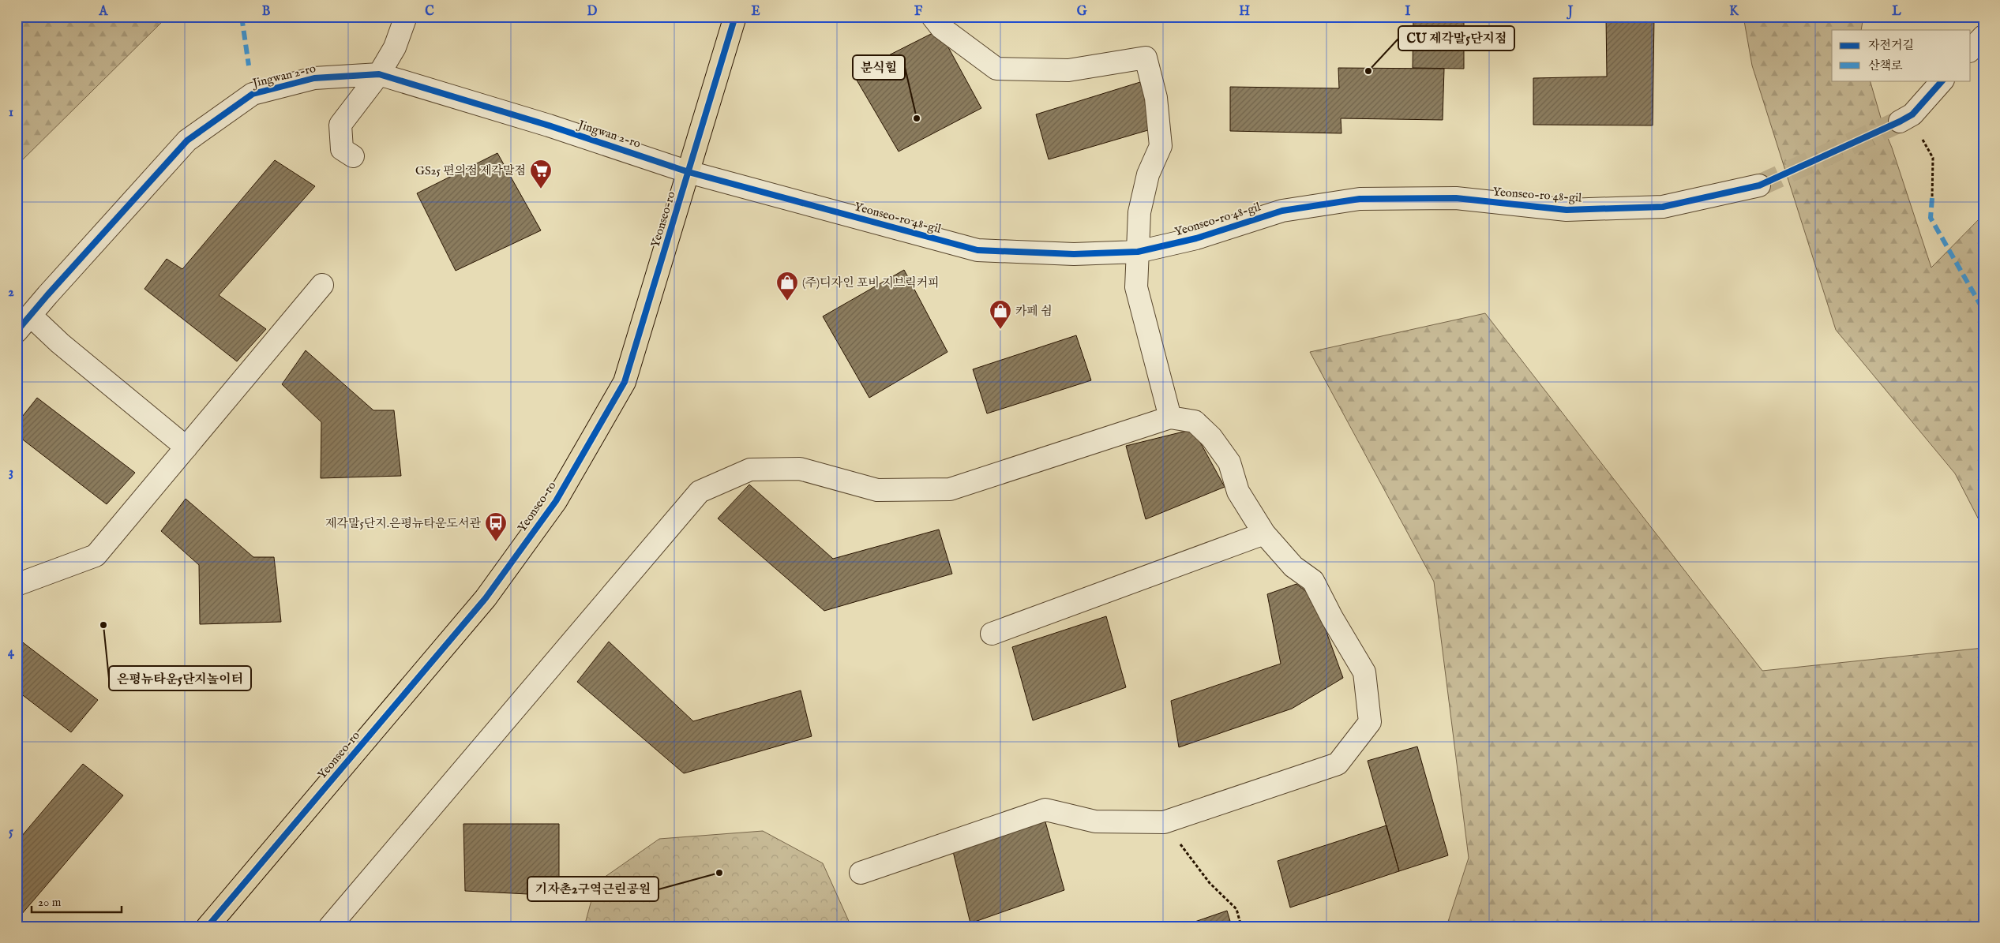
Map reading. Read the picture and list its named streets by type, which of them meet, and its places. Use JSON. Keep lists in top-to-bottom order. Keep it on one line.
{"streets":{"main road":["Yeonseo-ro"],"street":["Jingwan 2-ro","Yeonseo-ro 48-gil"]},"crossings":[["Jingwan 2-ro","Yeonseo-ro 48-gil"],["Jingwan 2-ro","Yeonseo-ro"],["Yeonseo-ro 48-gil","Yeonseo-ro"]],"places":{"other":["CU 제각말5단지점","분식힐","은평뉴타운5단지놀이터","기자촌2구역근린공원"],"supermarket":["GS25 편의점 제각말점"],"shop":["(주)디자인 포비 지브릭커피","카페 쉼"],"bus stop":["제각말5단지.은평뉴타운도서관"]},"legend":["자전거길","산책로"],"scale_bar":"20 m","grid":{"columns":["A","B","C","D","E","F","G","H","I","J","K","L"],"rows":["1","2","3","4","5"]}}
